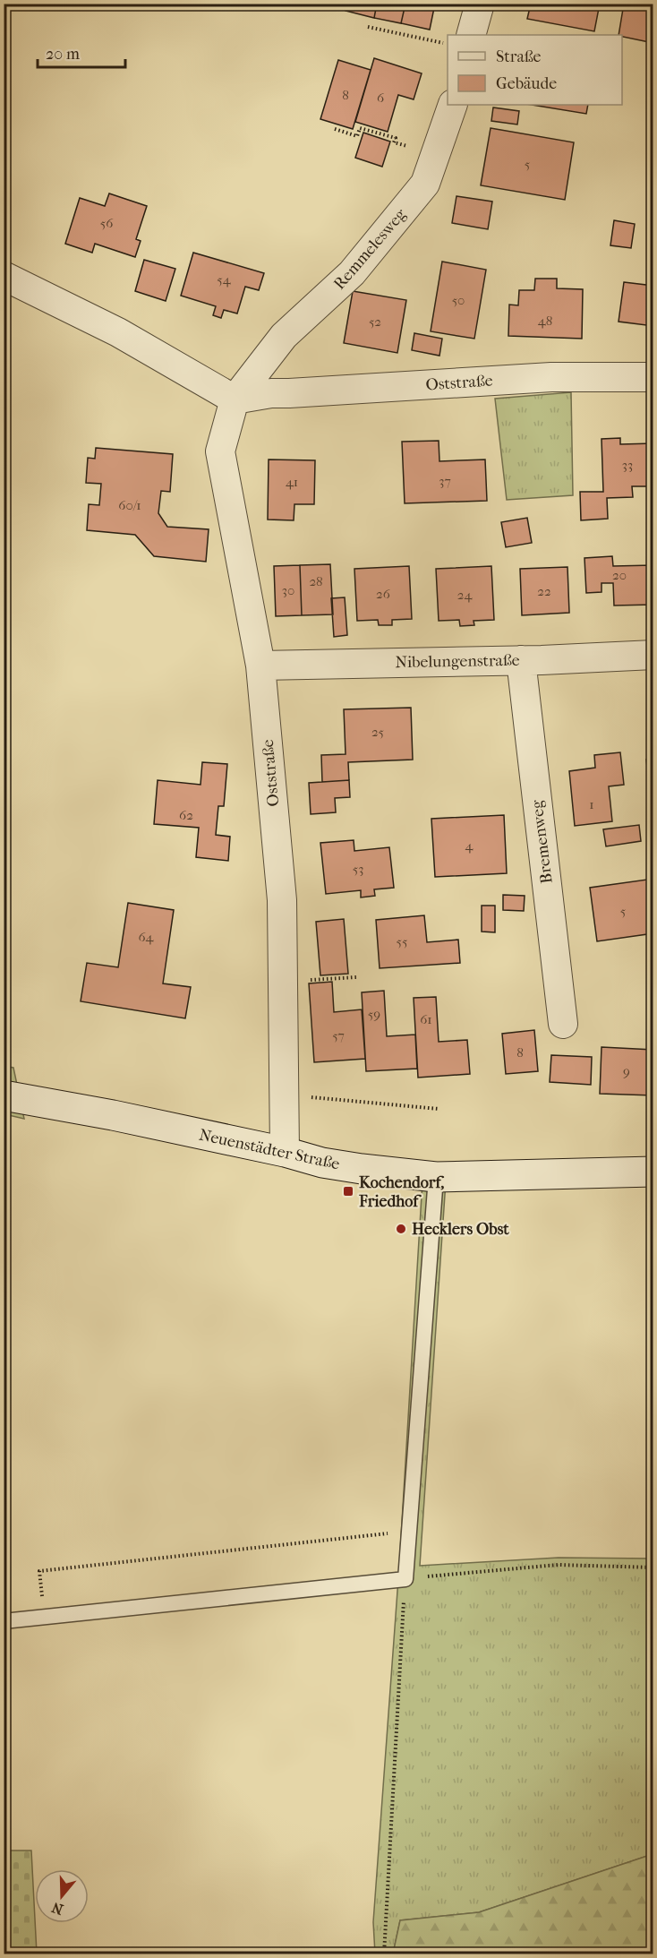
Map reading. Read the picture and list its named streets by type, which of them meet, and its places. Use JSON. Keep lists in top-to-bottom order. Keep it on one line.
{"streets":{"main road":["Neuenstädter Straße"],"street":["Remmelesweg","Oststraße","Nibelungenstraße","Bremenweg"]},"crossings":[["Remmelesweg","Oststraße"],["Oststraße","Nibelungenstraße"],["Oststraße","Neuenstädter Straße"],["Nibelungenstraße","Bremenweg"]],"places":{"transit":["Kochendorf, Friedhof"],"other":["Hecklers Obst"]},"house_numbers":["8","6","5","56","54","50","48","52","33","37","41","60/1","20","28","30","22","26","24","25","1","62","4","53","5","64","55","59","61","57","8","9"],"legend":["Straße","Gebäude"],"scale_bar":"20 m","north":"bottom"}
